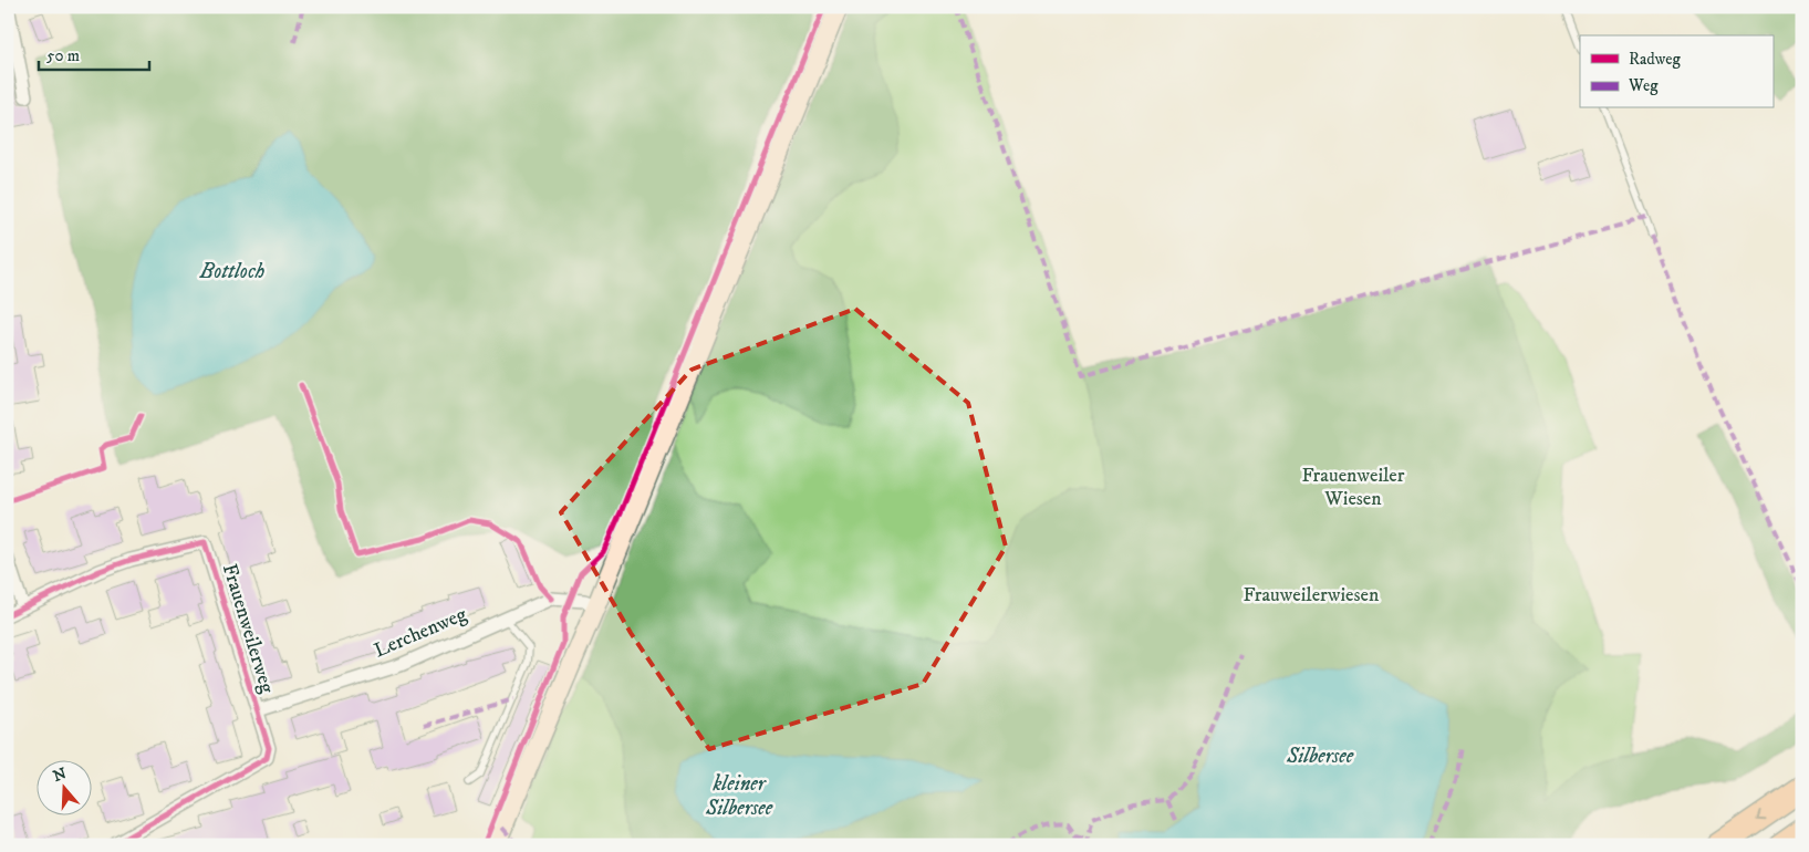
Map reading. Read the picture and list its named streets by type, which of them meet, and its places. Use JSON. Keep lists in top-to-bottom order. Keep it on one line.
{"streets":{"street":["Frauenweilerweg","Lerchenweg"]},"crossings":[["Frauenweilerweg","Lerchenweg"]],"water":["Bottloch","Silbersee","kleiner Silbersee"],"parks":["Frauenweiler Wiesen","Frauweilerwiesen"],"legend":["Radweg","Weg"],"scale_bar":"50 m","north":"top"}
